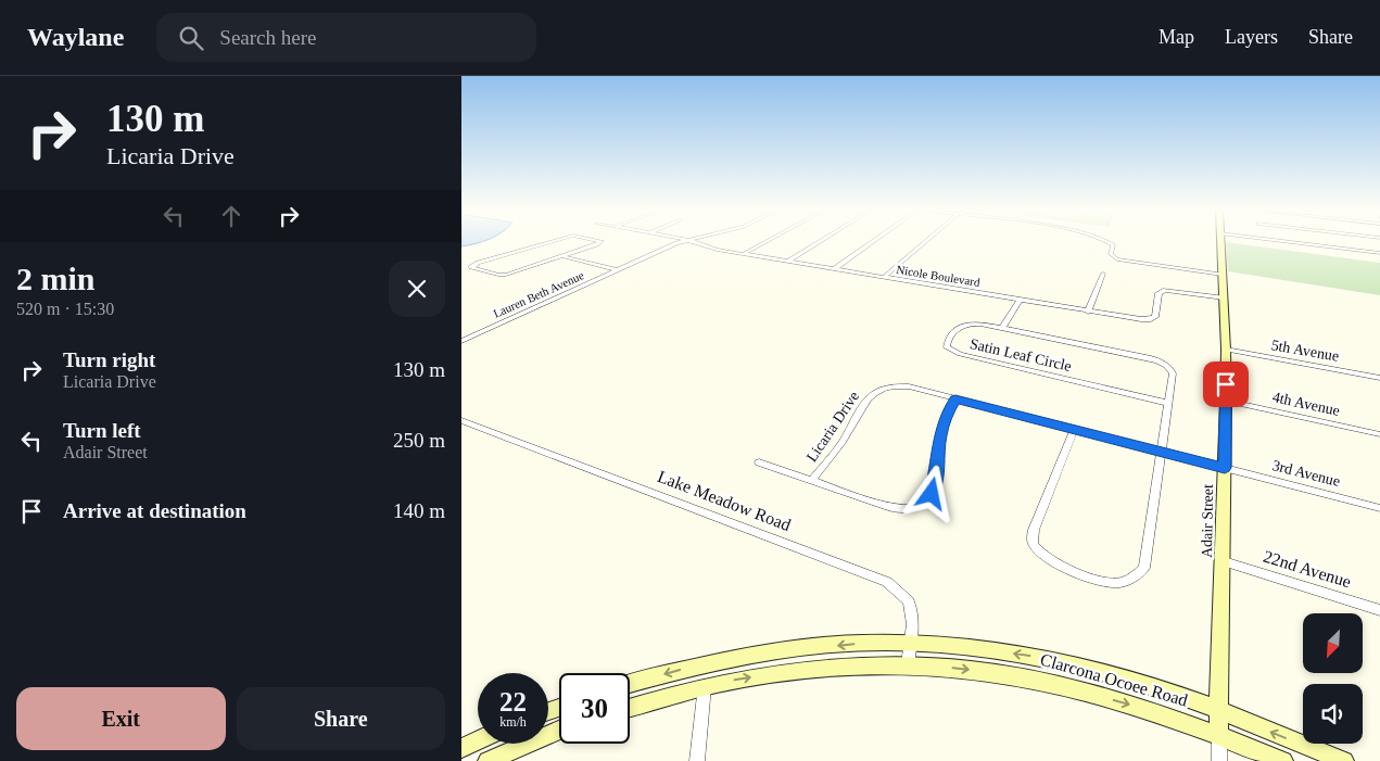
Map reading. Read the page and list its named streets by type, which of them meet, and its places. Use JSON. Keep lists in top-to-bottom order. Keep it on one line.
{"streets":{"street":["Nicole Boulevard","Lauren Beth Avenue","5th Avenue","Satin Leaf Circle","4th Avenue","Licaria Drive","3rd Avenue","Lake Meadow Road","Adair Street","22nd Avenue","Clarcona Ocoee Road"]},"crossings":[["Nicole Boulevard","Adair Street"],["5th Avenue","Adair Street"],["4th Avenue","Adair Street"],["Licaria Drive","3rd Avenue"],["Licaria Drive","Adair Street"],["3rd Avenue","Adair Street"],["Lake Meadow Road","Clarcona Ocoee Road"],["Adair Street","22nd Avenue"],["Adair Street","Clarcona Ocoee Road"]],"north":"bottom left","page":{"header":"Waylane","search":"Search here","nav":["Map","Layers","Share"],"turn":["130 m","Licaria Drive"],"heading":["2 min","520 m · 15:30"],"list":[{"name":"Turn right","note":"Licaria Drive","value":"130 m"},{"name":"Turn left","note":"Adair Street","value":"250 m"},{"name":"Arrive at destination","value":"140 m"}],"speed":"22 km/h","limit":"30","buttons":["Exit","Share"]}}
